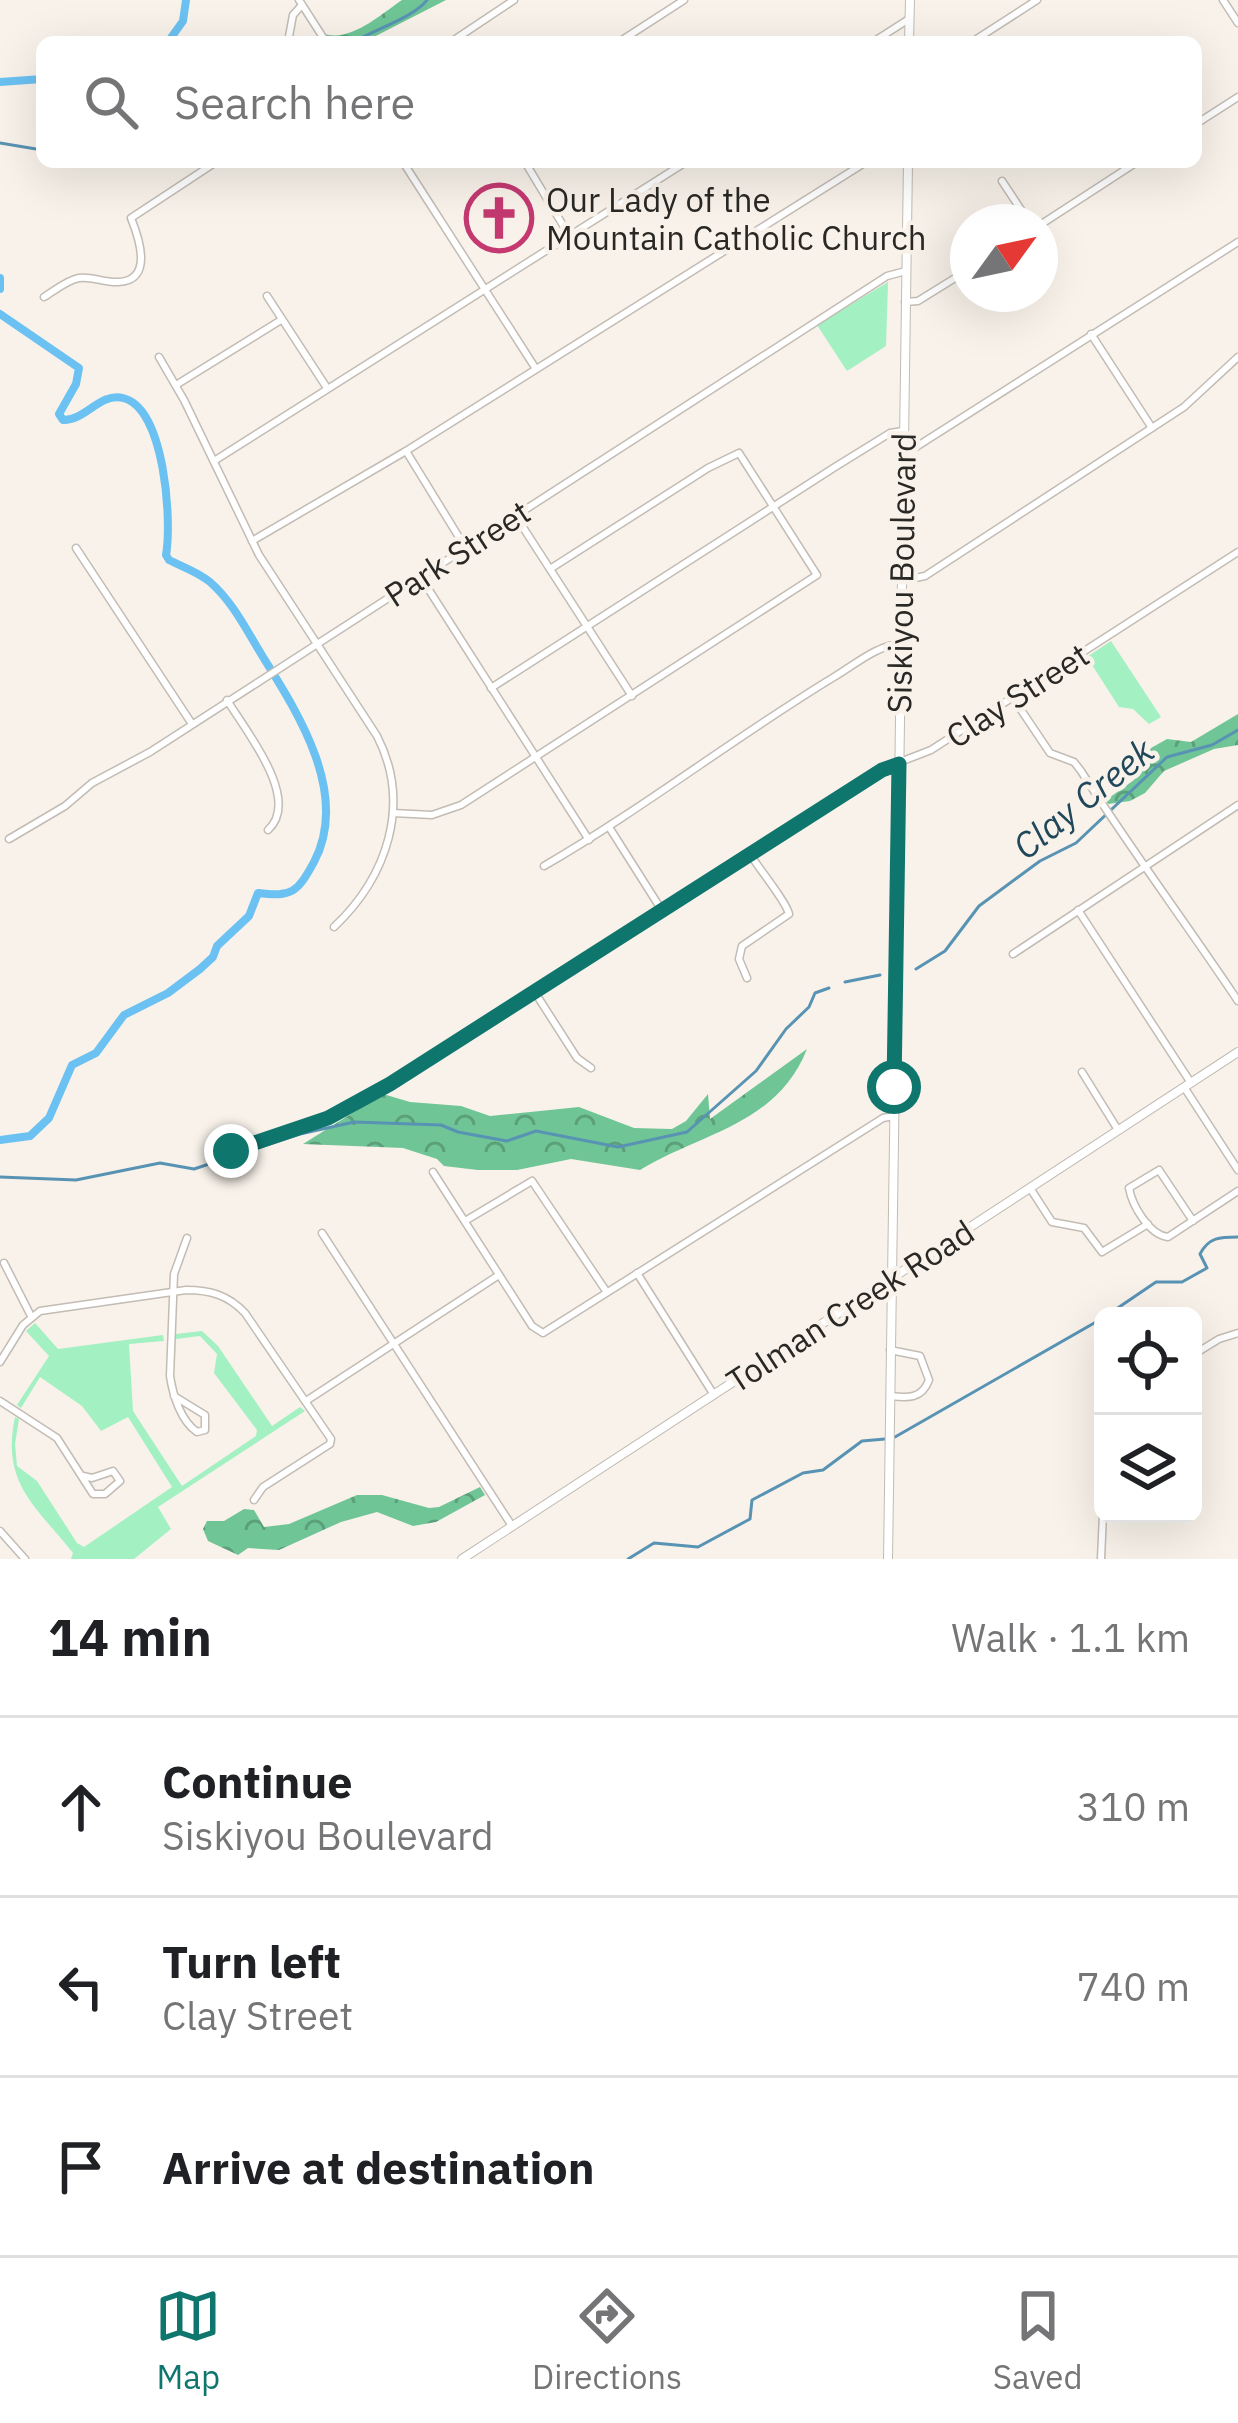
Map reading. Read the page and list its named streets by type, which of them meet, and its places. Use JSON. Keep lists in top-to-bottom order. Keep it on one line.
{"streets":{"main road":["Siskiyou Boulevard","Tolman Creek Road"],"street":["Park Street","Clay Street"]},"crossings":[["Park Street","Siskiyou Boulevard"],["Siskiyou Boulevard","Clay Street"],["Siskiyou Boulevard","Tolman Creek Road"]],"water":["Clay Creek"],"places":{"church":["Our Lady of the Mountain Catholic Church"]},"north":"top right","page":{"search":"Search here","heading":["14 min","Walk · 1.1 km"],"list":[["Continue","Siskiyou Boulevard","310 m"],["Turn left","Clay Street","740 m"],"Arrive at destination"],"nav":["Map","Directions","Saved"]}}
